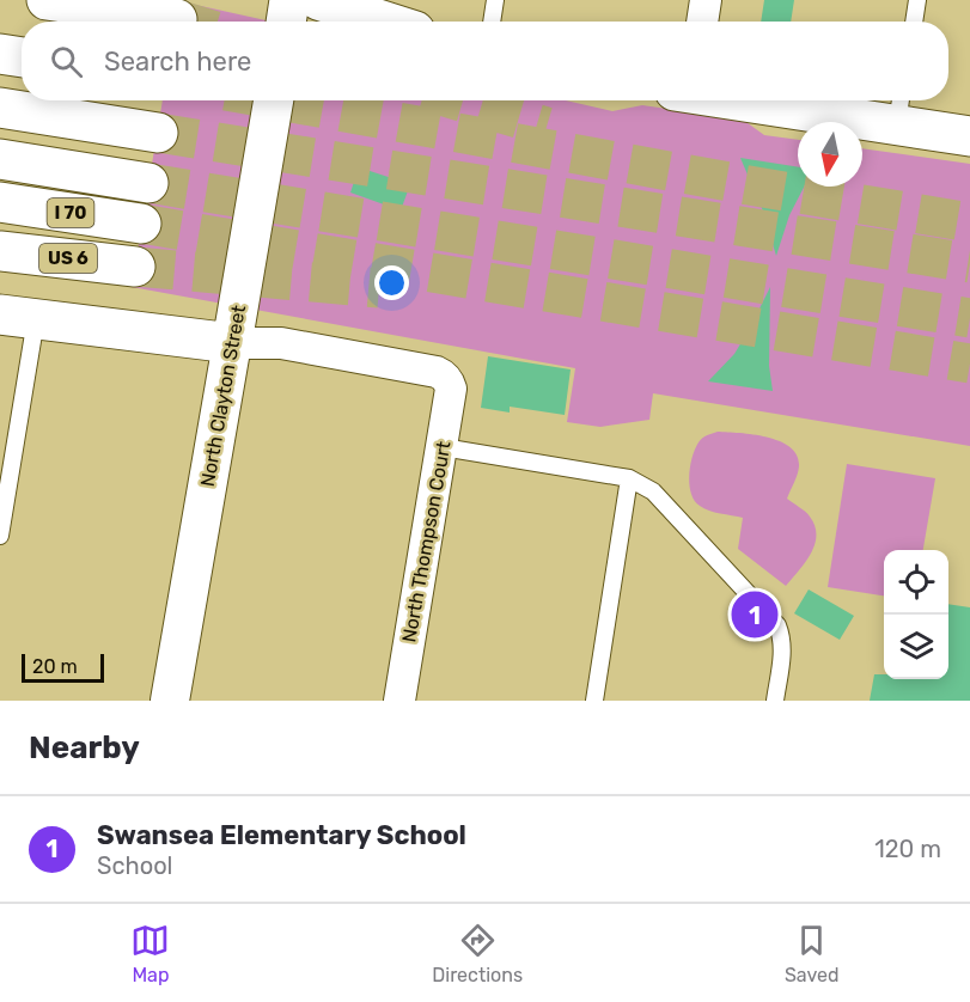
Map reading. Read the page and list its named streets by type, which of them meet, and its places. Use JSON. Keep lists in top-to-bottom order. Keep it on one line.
{"streets":{"main road":["I 70","US 6","North Clayton Street"],"street":["North Thompson Court"]},"crossings":[["North Clayton Street","North Thompson Court"]],"scale_bar":"20 m","north":"bottom","page":{"search":"Search here","pins":"1","scale":"20 m","heading":"Nearby","list":[{"mark":"1","name":"Swansea Elementary School","note":"School","value":"120 m"}],"nav":["Map","Directions","Saved"]}}
